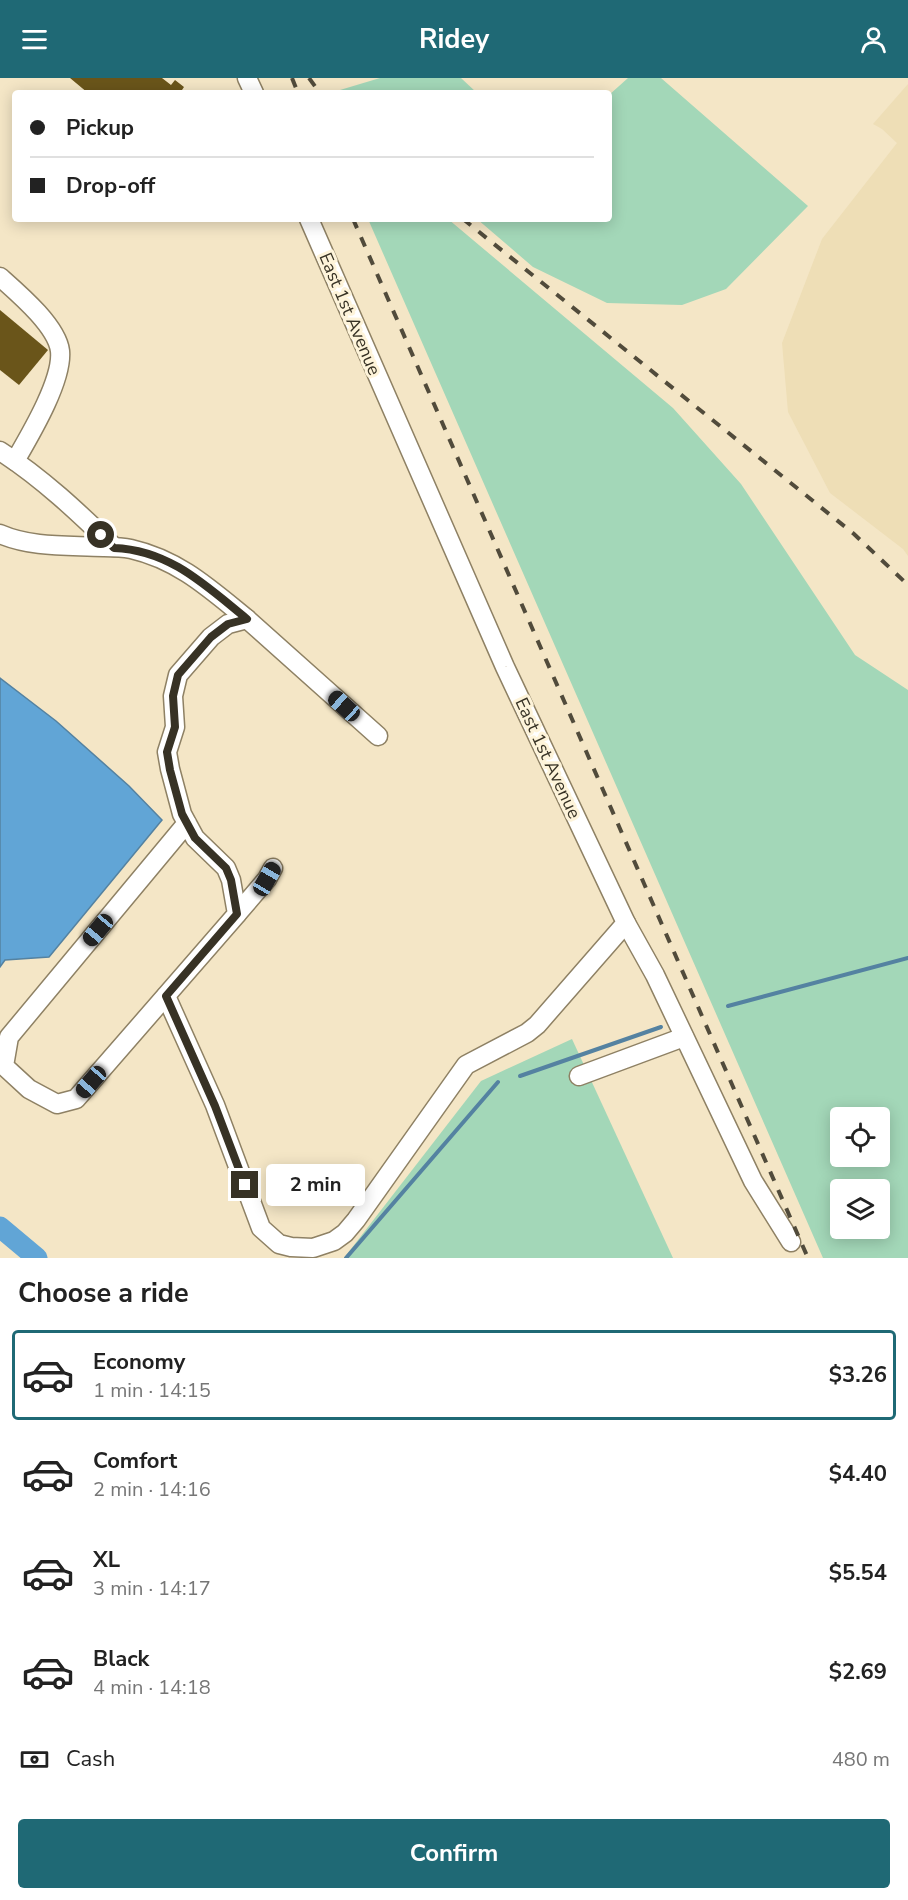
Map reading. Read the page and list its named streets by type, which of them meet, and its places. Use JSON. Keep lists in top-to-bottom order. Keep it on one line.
{"streets":{"street":["East 1st Avenue"]},"page":{"header":"Ridey","banner":["Pickup","Drop-off"],"bubble":"2 min","heading":"Choose a ride","list":[{"name":"Economy","note":"1 min · 14:15","value":"$3.26"},{"name":"Comfort","note":"2 min · 14:16","value":"$4.40"},{"name":"XL","note":"3 min · 14:17","value":"$5.54"},{"name":"Black","note":"4 min · 14:18","value":"$2.69"}],"pay":["Cash","480 m"],"buttons":"Confirm"}}
